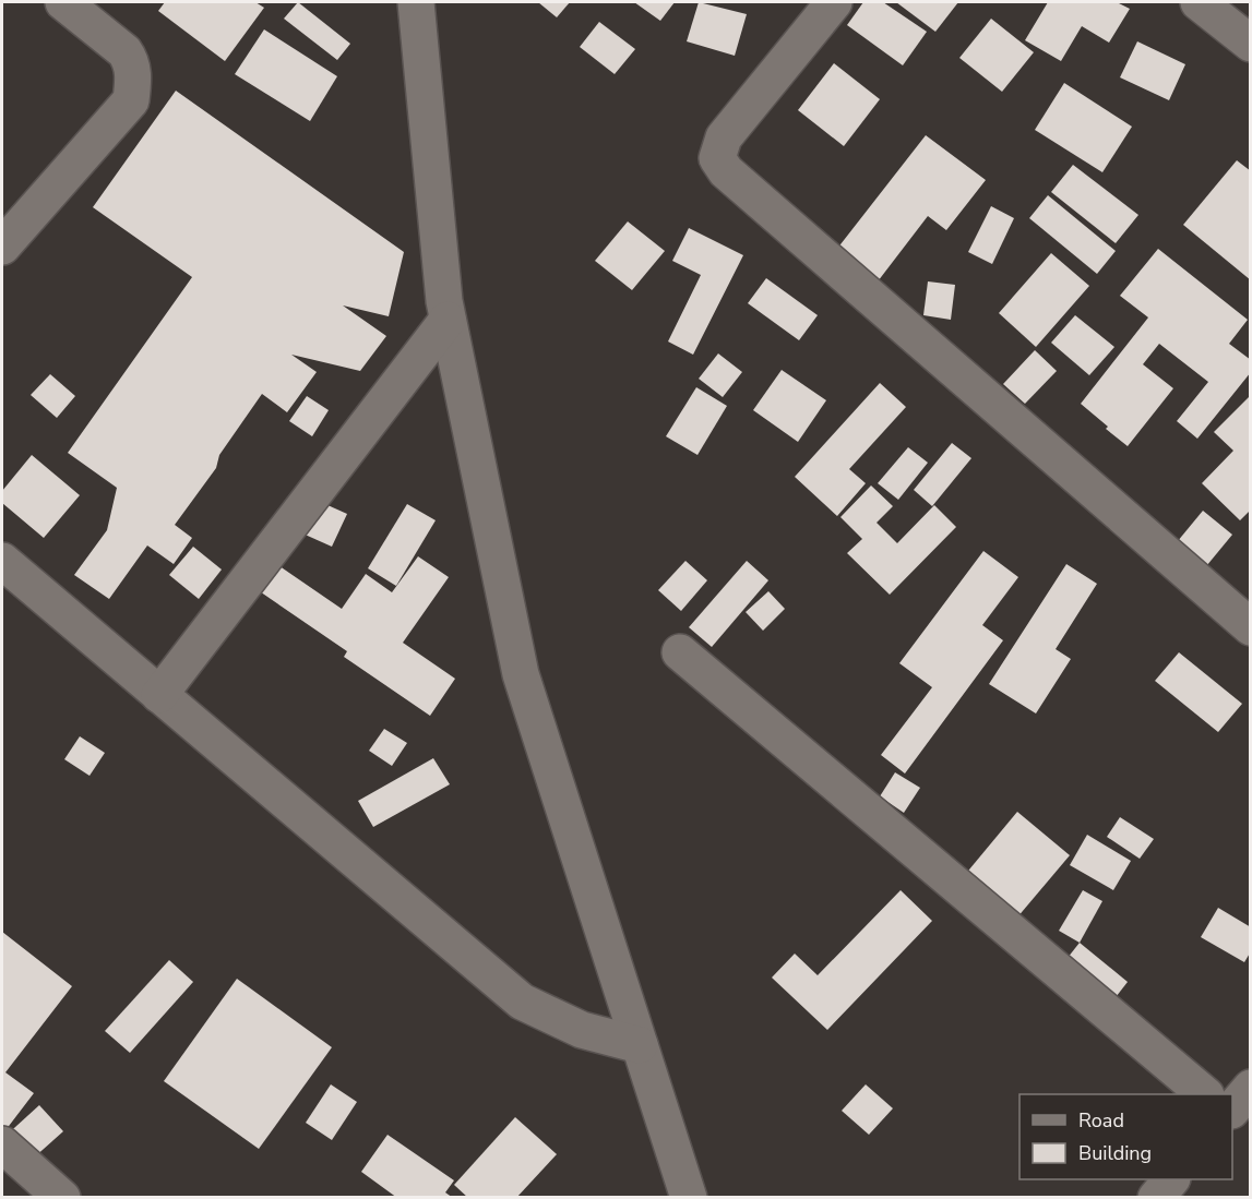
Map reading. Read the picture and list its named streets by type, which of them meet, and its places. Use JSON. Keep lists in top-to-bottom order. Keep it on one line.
{"legend":["Road","Building"]}
